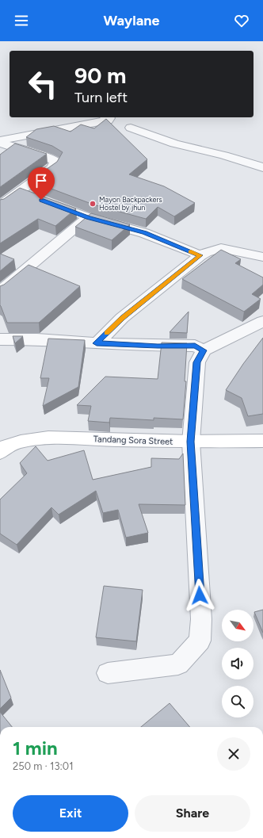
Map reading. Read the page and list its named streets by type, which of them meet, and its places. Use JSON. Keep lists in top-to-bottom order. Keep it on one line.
{"streets":{"street":["Tandang Sora Street"]},"places":["Mayon Backpackers Hostel by jhun"],"north":"bottom right","page":{"header":"Waylane","turn":["90 m","Turn left"],"heading":["1 min","250 m · 13:01"],"buttons":["Exit","Share"]}}
